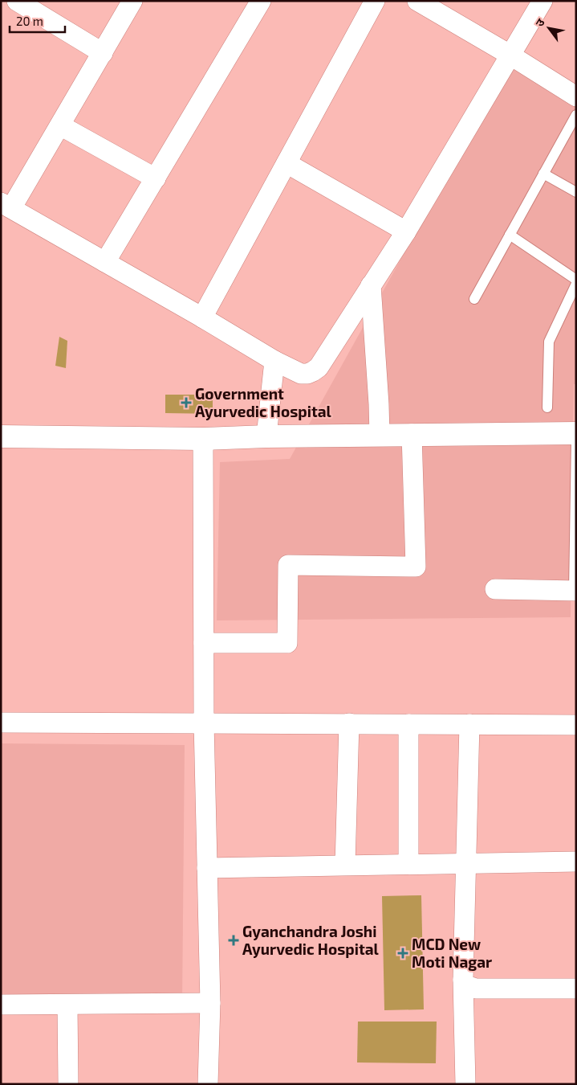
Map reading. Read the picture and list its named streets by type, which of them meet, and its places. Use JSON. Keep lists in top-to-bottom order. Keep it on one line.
{"places":{"health":["Government Ayurvedic Hospital","Gyanchandra Joshi Ayurvedic Hospital","MCD New Moti Nagar"]},"scale_bar":"20 m","north":"top left"}
